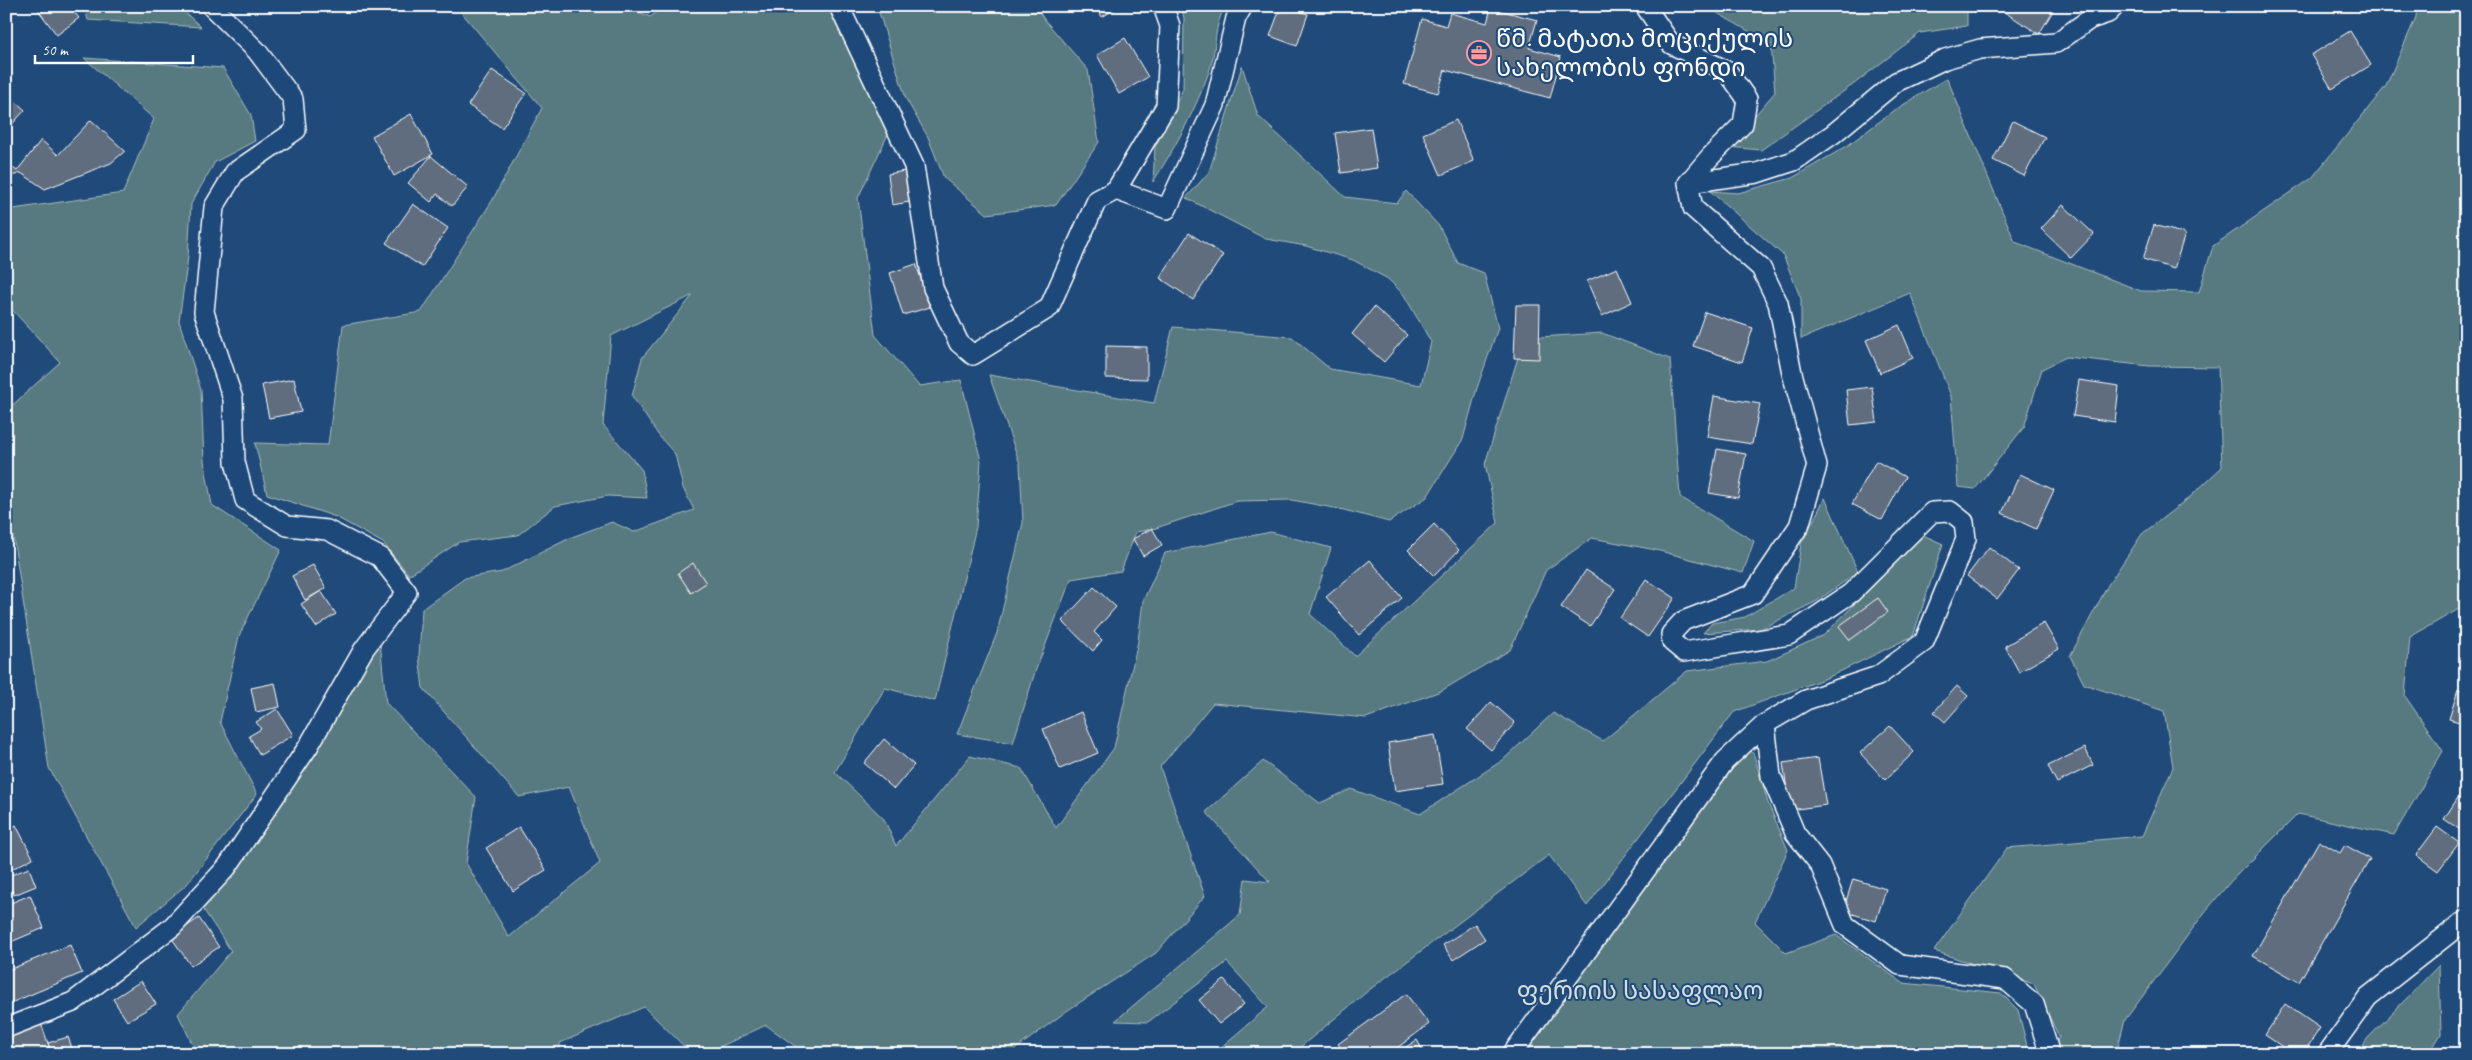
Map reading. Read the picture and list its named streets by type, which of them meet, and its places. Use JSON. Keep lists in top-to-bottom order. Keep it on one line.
{"parks":["ფერიის სასაფლაო"],"places":{"office":["წმ. მატათა მოციქულის სახელობის ფონდი"]},"scale_bar":"50 m"}
